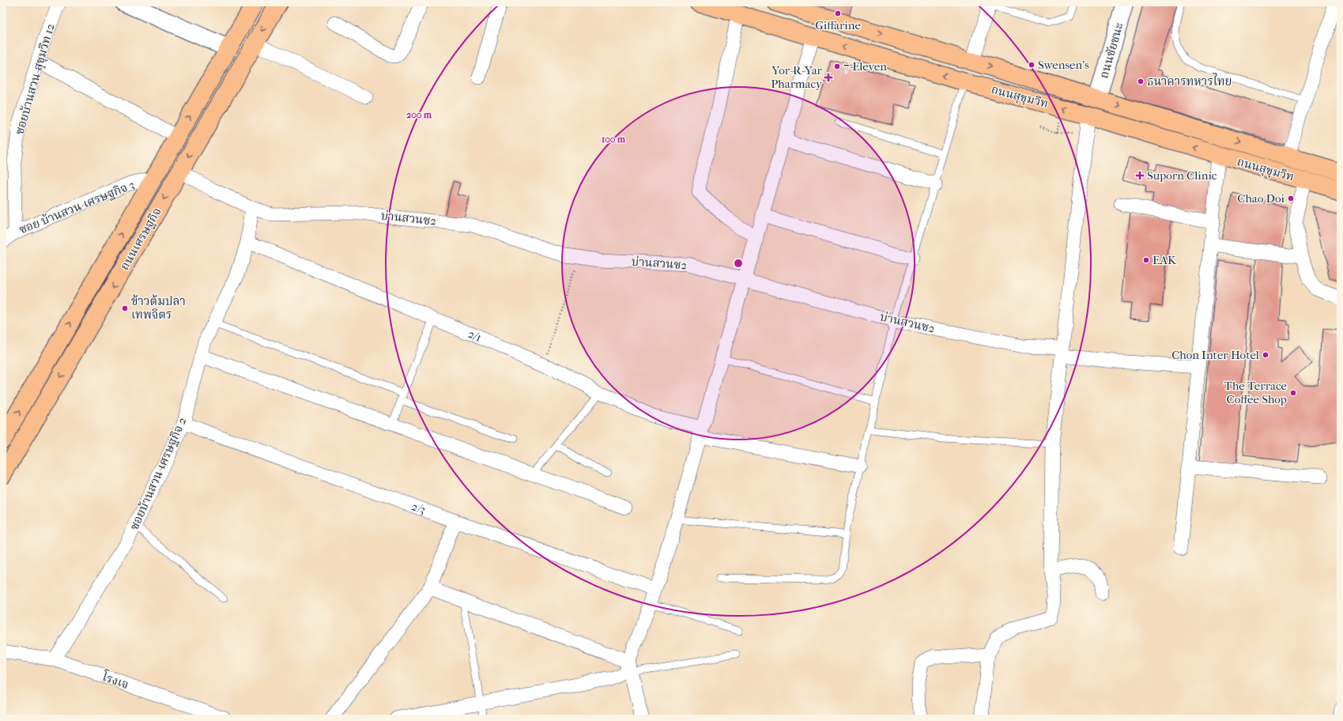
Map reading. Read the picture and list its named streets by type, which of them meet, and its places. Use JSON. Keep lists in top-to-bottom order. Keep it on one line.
{"streets":{"main road":["ถนนสุขุมวิท","ถนนเศรษฐกิจ"],"street":["ถนนชัยชนะ","ซอยบ้านสวน-สุขุมวิท 12","ซอย บ้านสวน-เศรษฐกิจ 3","บ่านสวนซ2","2/1","ซอยบ้านสวน-เศรษฐกิจ 2","2/3","โรงเจ"]},"crossings":[["ถนนชัยชนะ","ถนนสุขุมวิท"],["ซอยบ้านสวน-สุขุมวิท 12","ซอย บ้านสวน-เศรษฐกิจ 3"],["ซอย บ้านสวน-เศรษฐกิจ 3","ถนนเศรษฐกิจ"],["บ่านสวนซ2","ซอยบ้านสวน-เศรษฐกิจ 2"],["2/1","ซอยบ้านสวน-เศรษฐกิจ 2"],["ซอยบ้านสวน-เศรษฐกิจ 2","2/3"],["ซอยบ้านสวน-เศรษฐกิจ 2","โรงเจ"]],"places":{"other":["Giffarine","Swensen's","7-Eleven","ธนาคารทหารไทย","Chao Doi","EAK","ข้าวต้มปลา เทพจิตร","Chon Inter Hotel","The Terrace Coffee Shop"],"health":["Yor-R-Yar Pharmacy","Suporn Clinic"]},"rings":["200 m","100 m"]}
